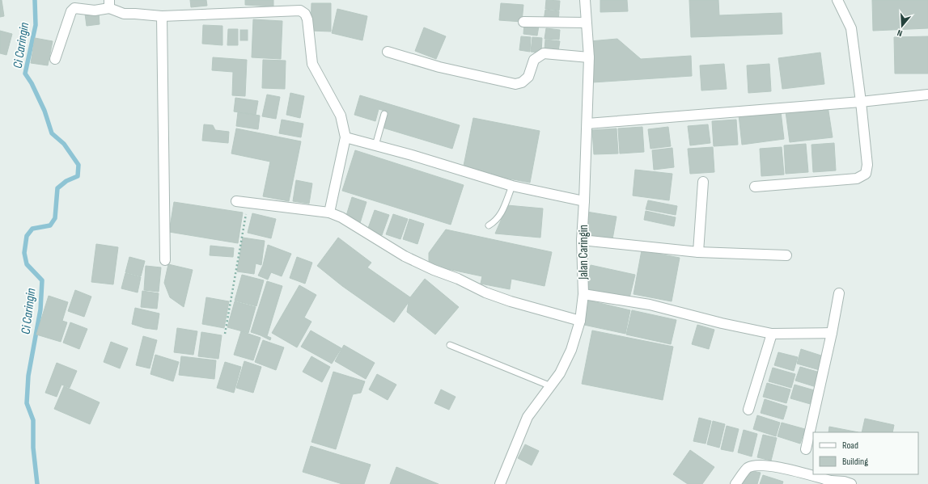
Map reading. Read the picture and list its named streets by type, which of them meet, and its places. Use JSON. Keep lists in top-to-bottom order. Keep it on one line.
{"streets":{"street":["Jalan Caringin"]},"water":["Ci Caringin"],"legend":["Road","Building"],"north":"bottom"}
